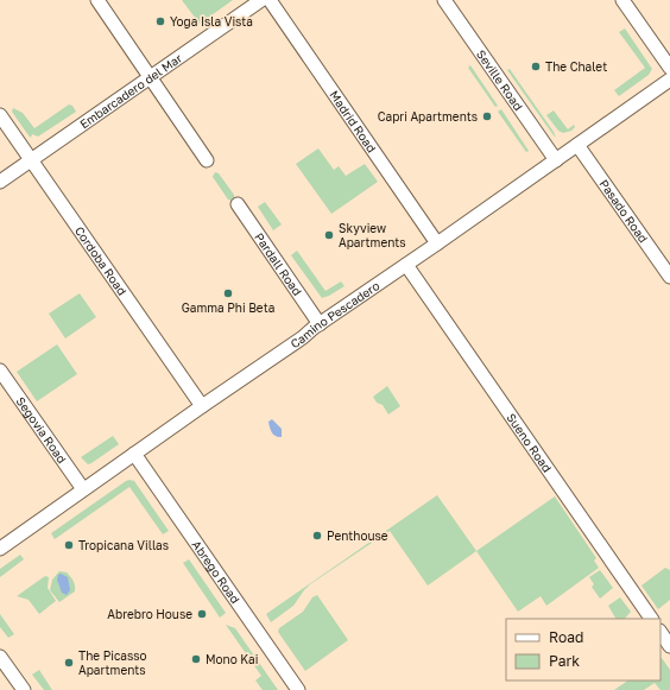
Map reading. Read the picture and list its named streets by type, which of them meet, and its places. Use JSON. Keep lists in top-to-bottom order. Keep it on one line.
{"streets":{"street":["Seville Road","Embarcadero del Mar","Madrid Road","Pasado Road","Cordoba Road","Pardall Road","Camino Pescadero","Segovia Road","Sueno Road","Abrego Road"]},"crossings":[["Seville Road","Camino Pescadero"],["Embarcadero del Mar","Cordoba Road"],["Madrid Road","Camino Pescadero"],["Pasado Road","Camino Pescadero"],["Cordoba Road","Camino Pescadero"],["Pardall Road","Camino Pescadero"],["Camino Pescadero","Segovia Road"],["Camino Pescadero","Sueno Road"],["Camino Pescadero","Abrego Road"]],"places":["Yoga Isla Vista","The Chalet","Capri Apartments","Skyview Apartments","Gamma Phi Beta","Penthouse","Tropicana Villas","Abrebro House","Mono Kai","The Picasso Apartments"],"legend":["Road","Park"]}
